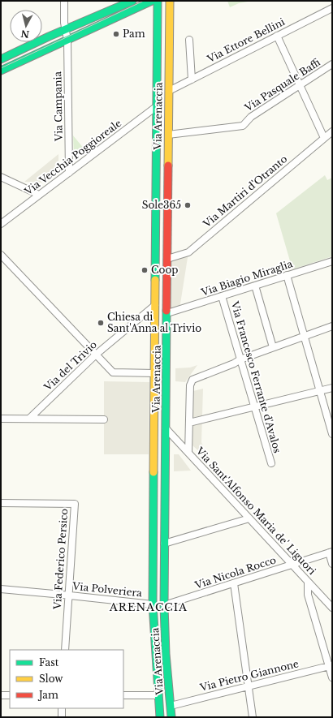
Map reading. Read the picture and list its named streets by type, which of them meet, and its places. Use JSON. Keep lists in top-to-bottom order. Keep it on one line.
{"streets":{"main road":["Via Arenaccia"],"street":["Via Ettore Bellini","Via Pasquale Baffi","Via Campania","Via Vecchia Poggioreale","Via Martiri d'Otranto","Via Biagio Miraglia","Via del Trivio","Via Francesco Ferrante d'Avalos","Via Sant'Alfonso Maria de' Liguori","Via Federico Persico","Via Nicola Rocco","Via Polveriera","Via Pietro Giannone"]},"crossings":[["Via Ettore Bellini","Via Arenaccia"],["Via Pasquale Baffi","Via Arenaccia"],["Via Campania","Via Vecchia Poggioreale"],["Via Arenaccia","Via Vecchia Poggioreale"],["Via Arenaccia","Via Martiri d'Otranto"],["Via Arenaccia","Via Biagio Miraglia"],["Via Arenaccia","Via del Trivio"],["Via Arenaccia","Via Sant'Alfonso Maria de' Liguori"],["Via Arenaccia","Via Nicola Rocco"],["Via Arenaccia","Via Polveriera"],["Via Arenaccia","Via Pietro Giannone"],["Via Biagio Miraglia","Via Francesco Ferrante d'Avalos"],["Via Sant'Alfonso Maria de' Liguori","Via Nicola Rocco"],["Via Federico Persico","Via Polveriera"]],"districts":["ARENACCIA"],"places":["Pam","Sole365","Coop","Chiesa di Sant'Anna al Trivio"],"legend":["Fast","Slow","Jam"],"north":"bottom"}
